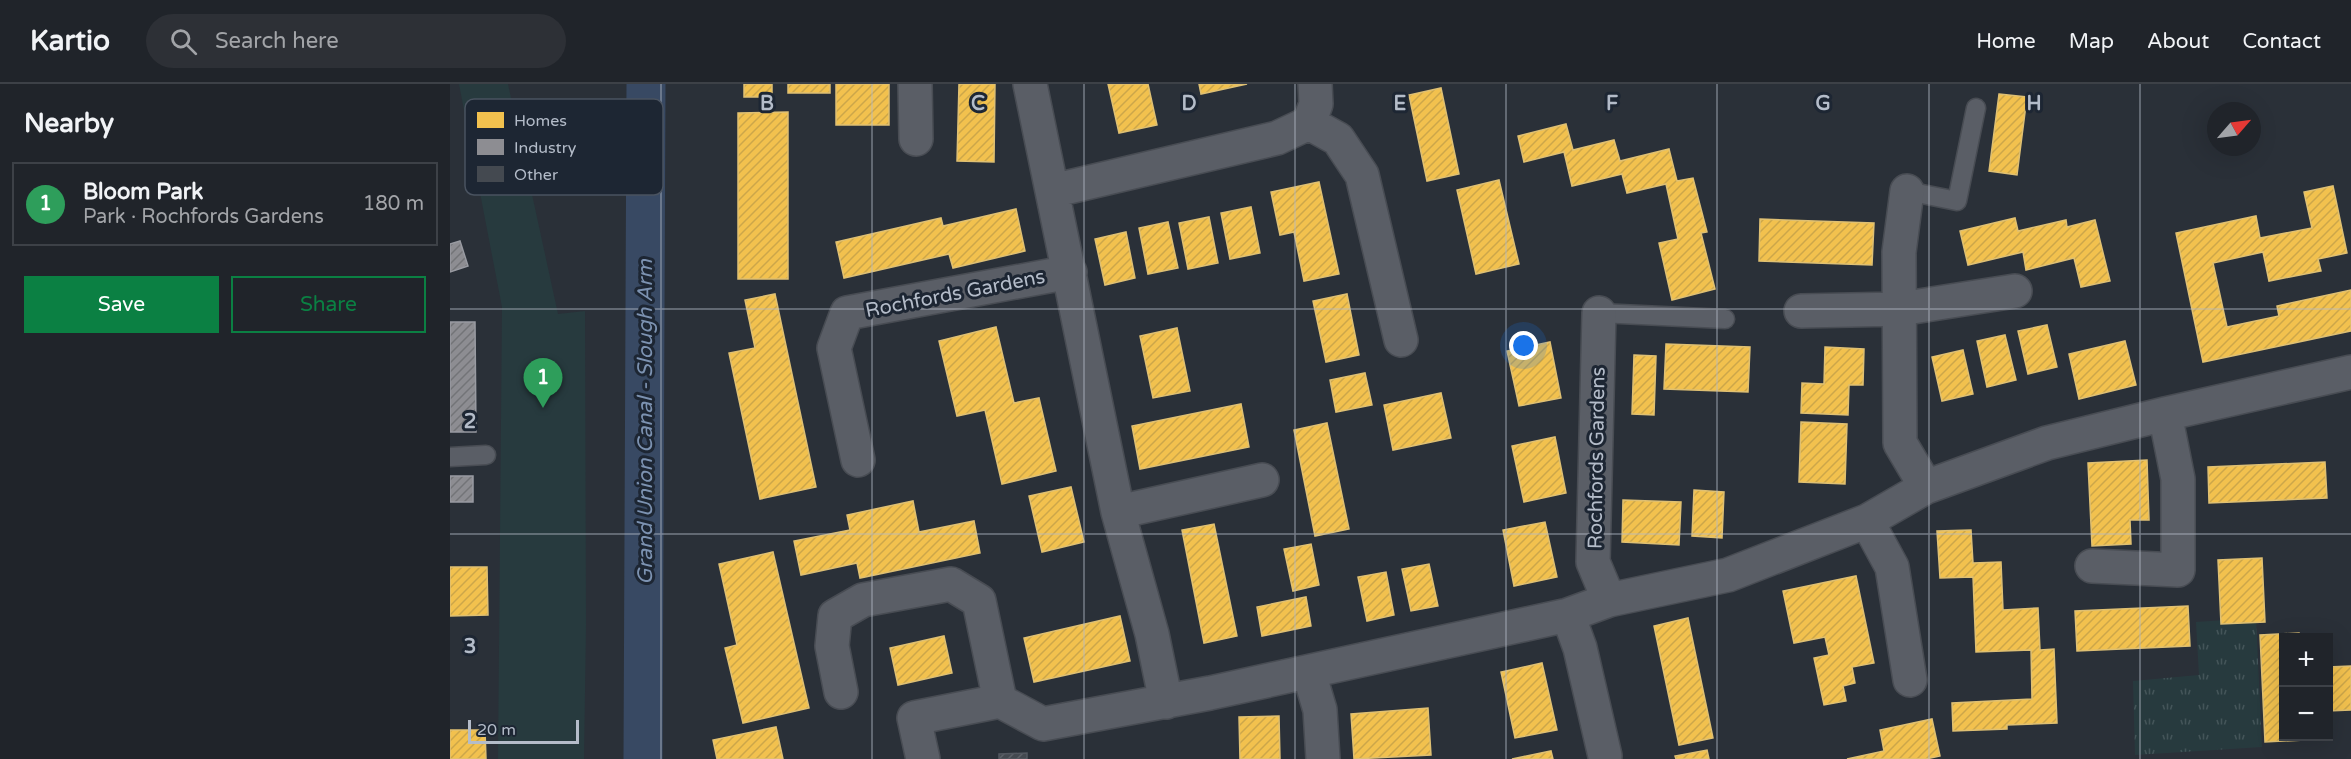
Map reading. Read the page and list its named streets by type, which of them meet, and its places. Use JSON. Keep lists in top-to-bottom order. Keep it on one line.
{"streets":{"street":["Rochfords Gardens"]},"water":["Grand Union Canal - Slough Arm"],"legend":["Homes","Industry","Other"],"scale_bar":"20 m","north":"top right","page":{"header":"Kartio","search":"Search here","nav":["Home","Map","About","Contact"],"heading":"Nearby","list":[{"mark":"1","name":"Bloom Park","note":"Park · Rochfords Gardens","value":"180 m"}],"buttons":["Save","Share"],"pins":"1","map_buttons":["+","−"],"scale":"20 m"},"grid":{"columns":["B","C","D","E","F","G","H"],"rows":["2","3"]}}
